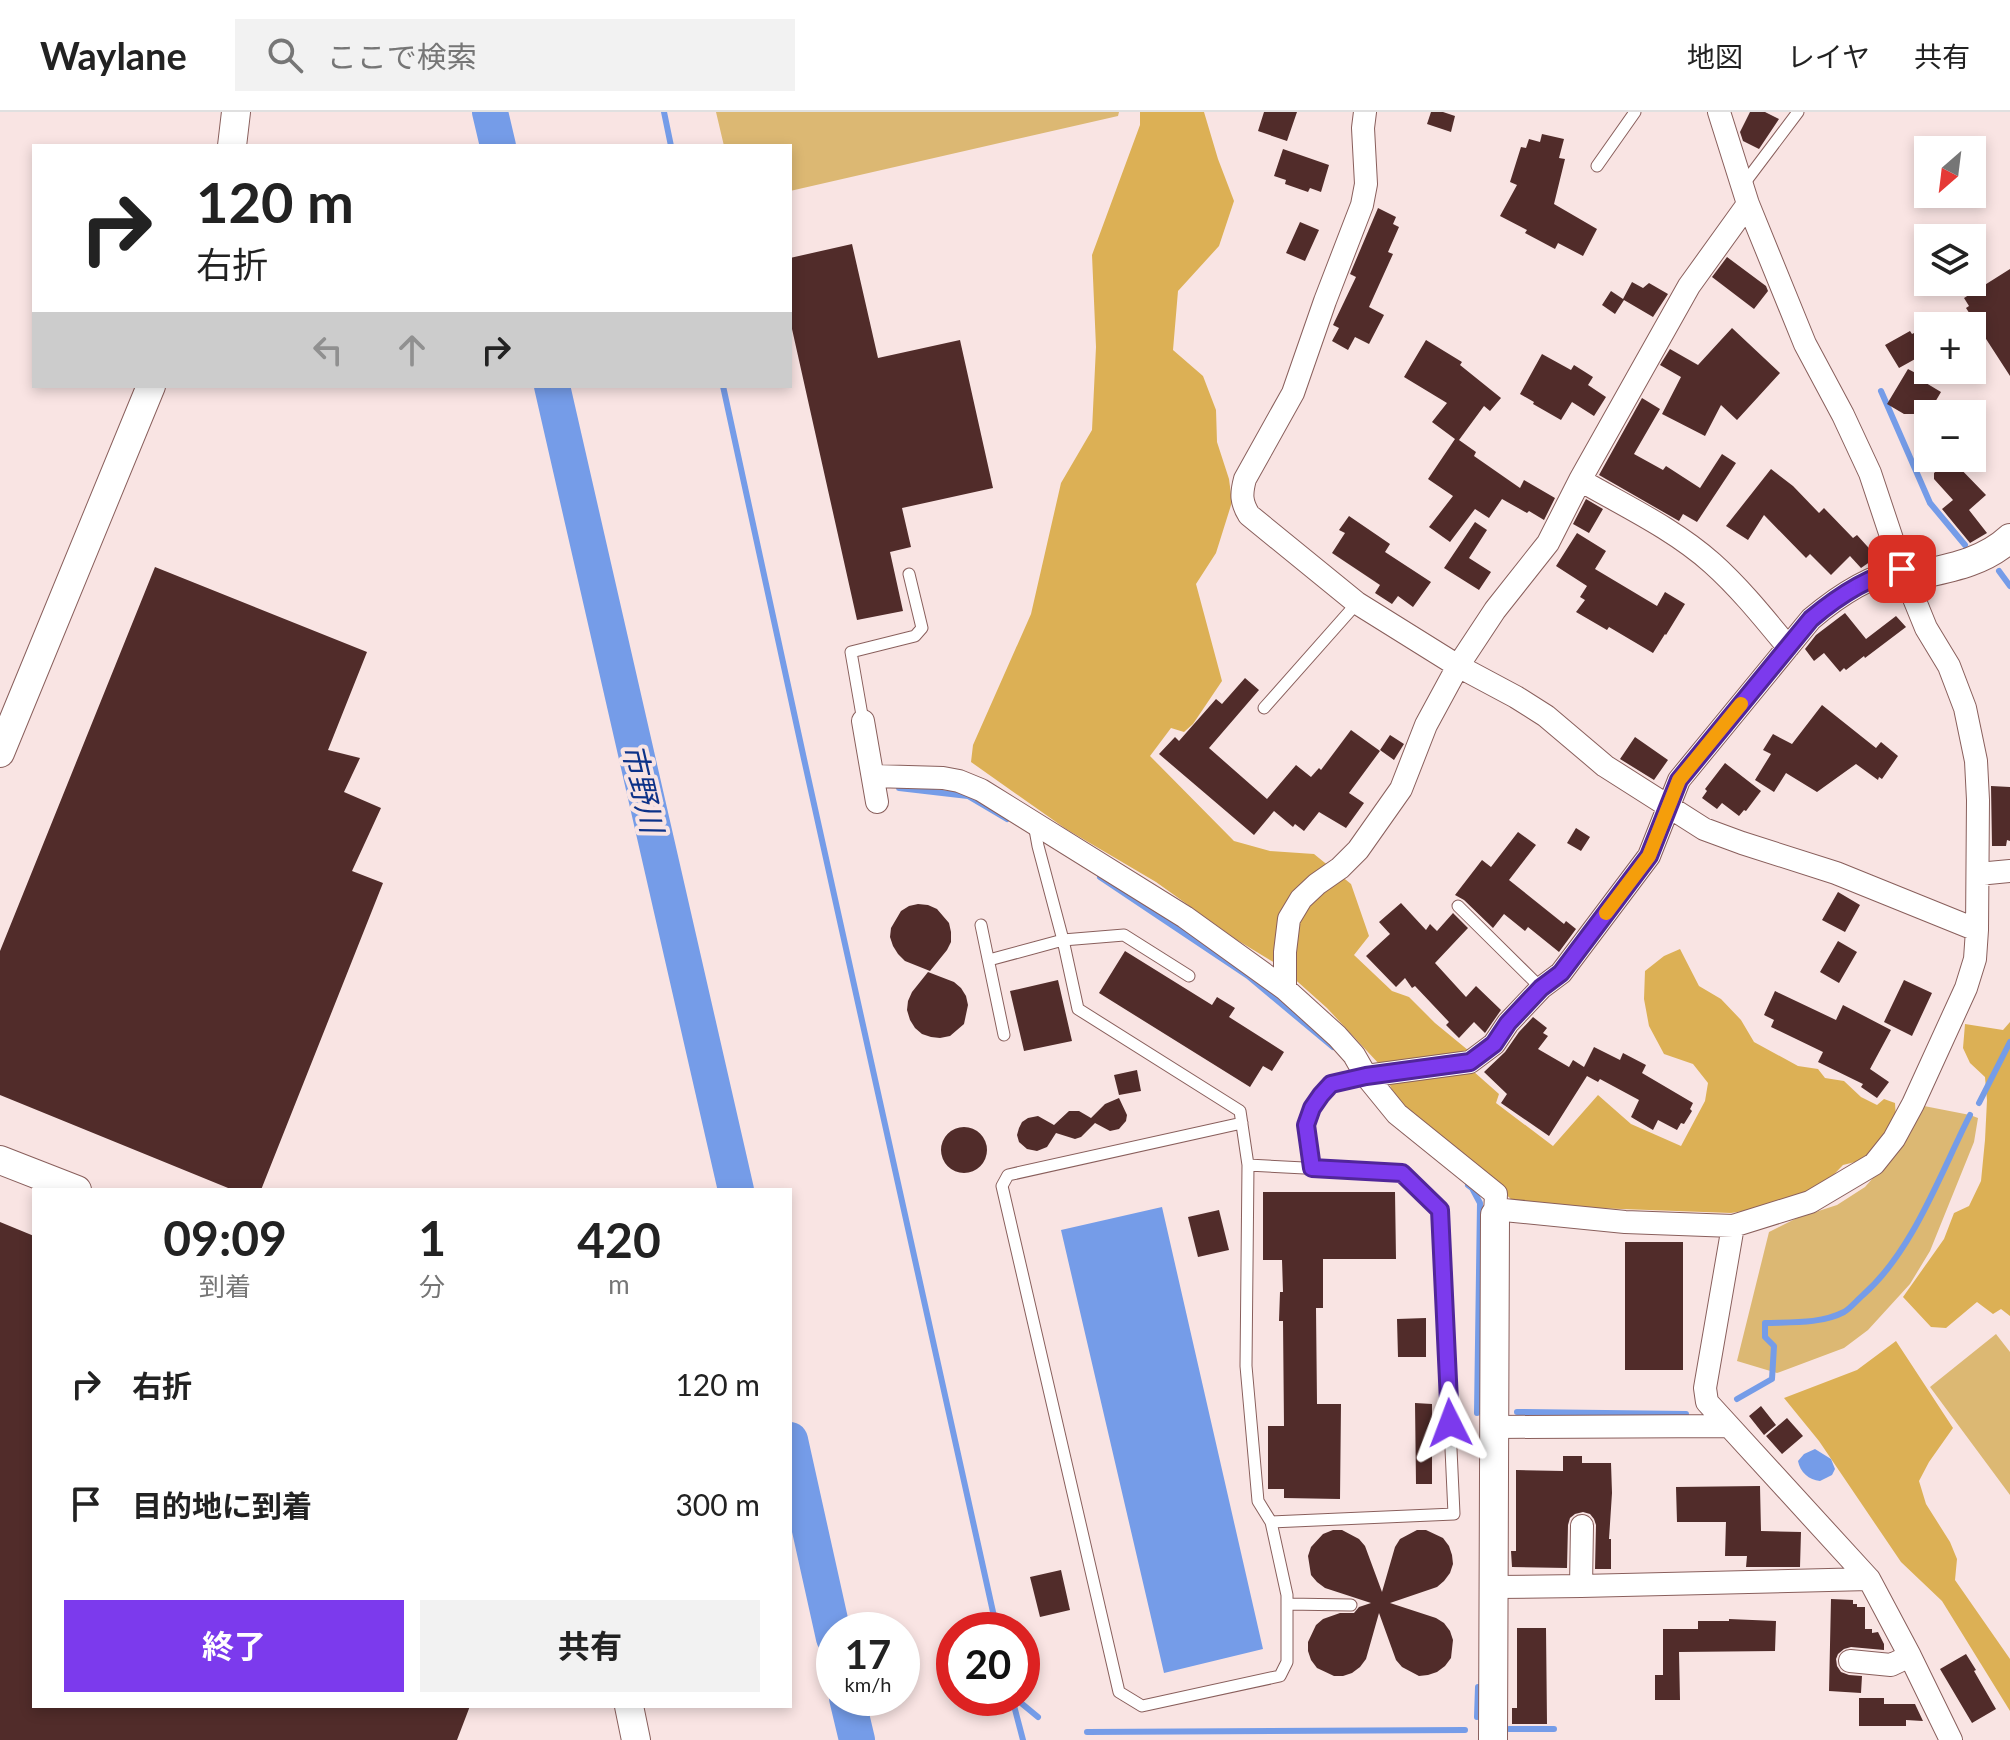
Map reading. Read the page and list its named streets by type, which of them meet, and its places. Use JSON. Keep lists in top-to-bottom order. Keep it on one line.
{"water":["市野川"],"north":"bottom left","page":{"header":"Waylane","search":"ここで検索","nav":["地図","レイヤ","共有"],"map_buttons":["+","−"],"turn":["120 m","右折"],"eta":["09:09","到着","1","分","420","m"],"list":[{"name":"右折","value":"120 m"},{"name":"目的地に到着","value":"300 m"}],"buttons":["終了","共有"],"speed":"17 km/h","limit":"20"}}
